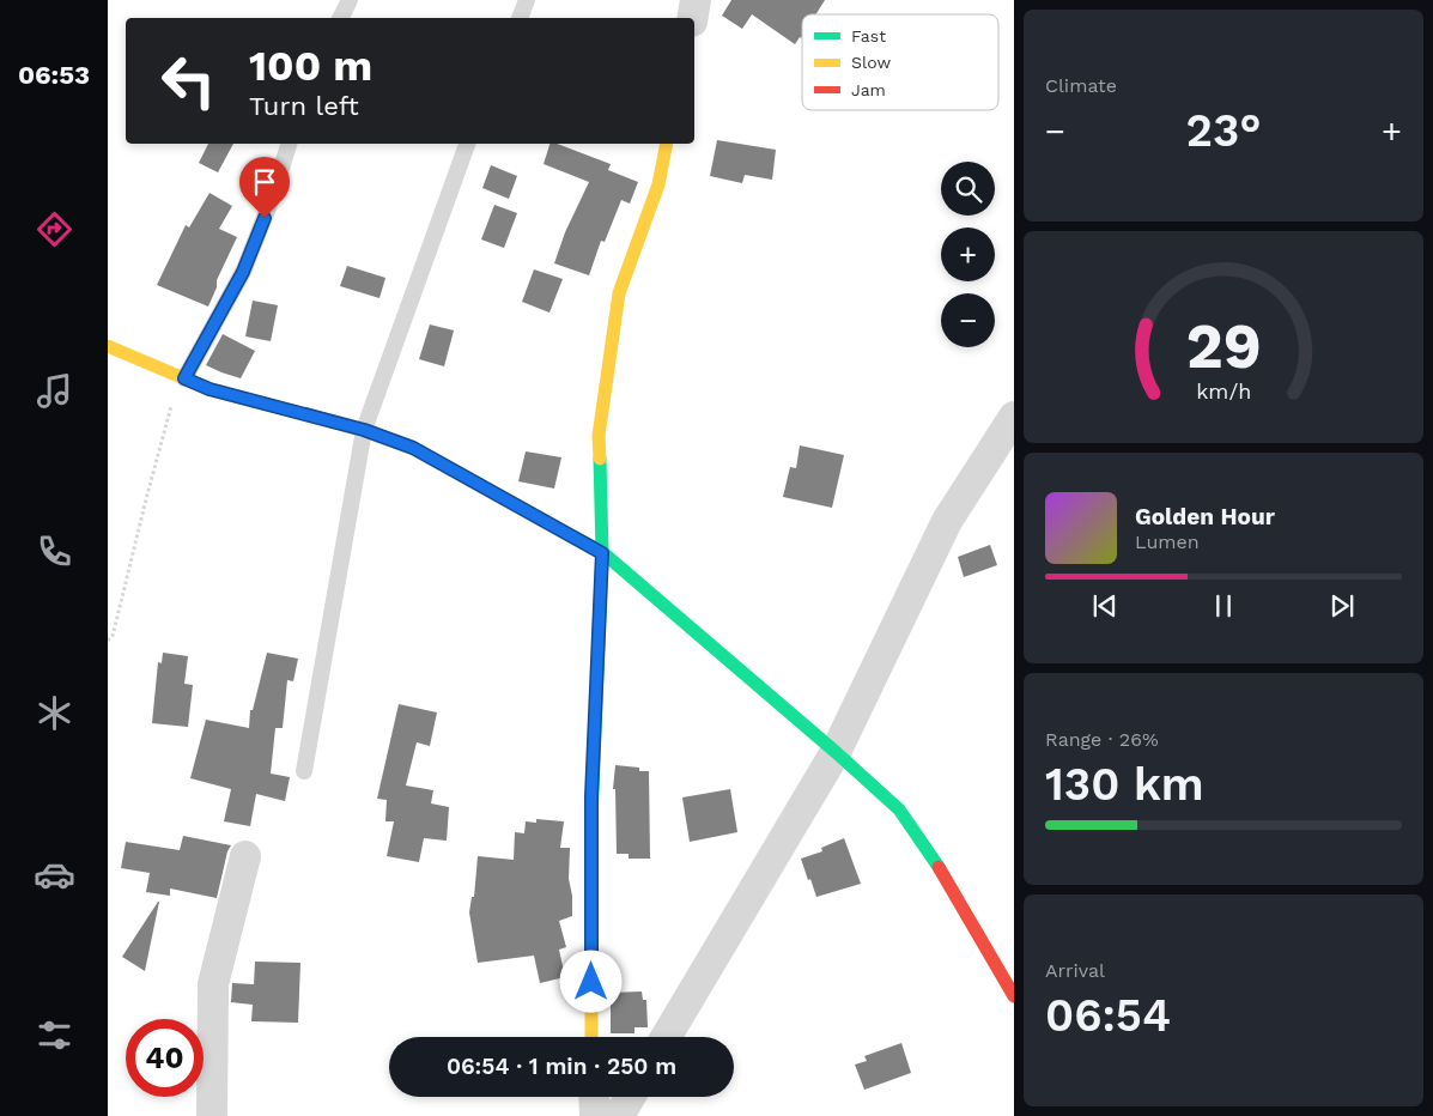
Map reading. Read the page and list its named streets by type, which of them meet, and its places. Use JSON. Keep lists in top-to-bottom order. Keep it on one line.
{"legend":["Fast","Slow","Jam"],"page":{"tabs":"06:53","tile":["Climate",["Range · 26%","130 km"],["Arrival","06:54"]],"turn":["100 m","Turn left"],"heat":["−","23°","+"],"map_buttons":["+","−"],"song":["Golden Hour","Lumen"],"limit":"40","trip":"06:54 · 1 min · 250 m","gauge":["29","km/h"]}}
